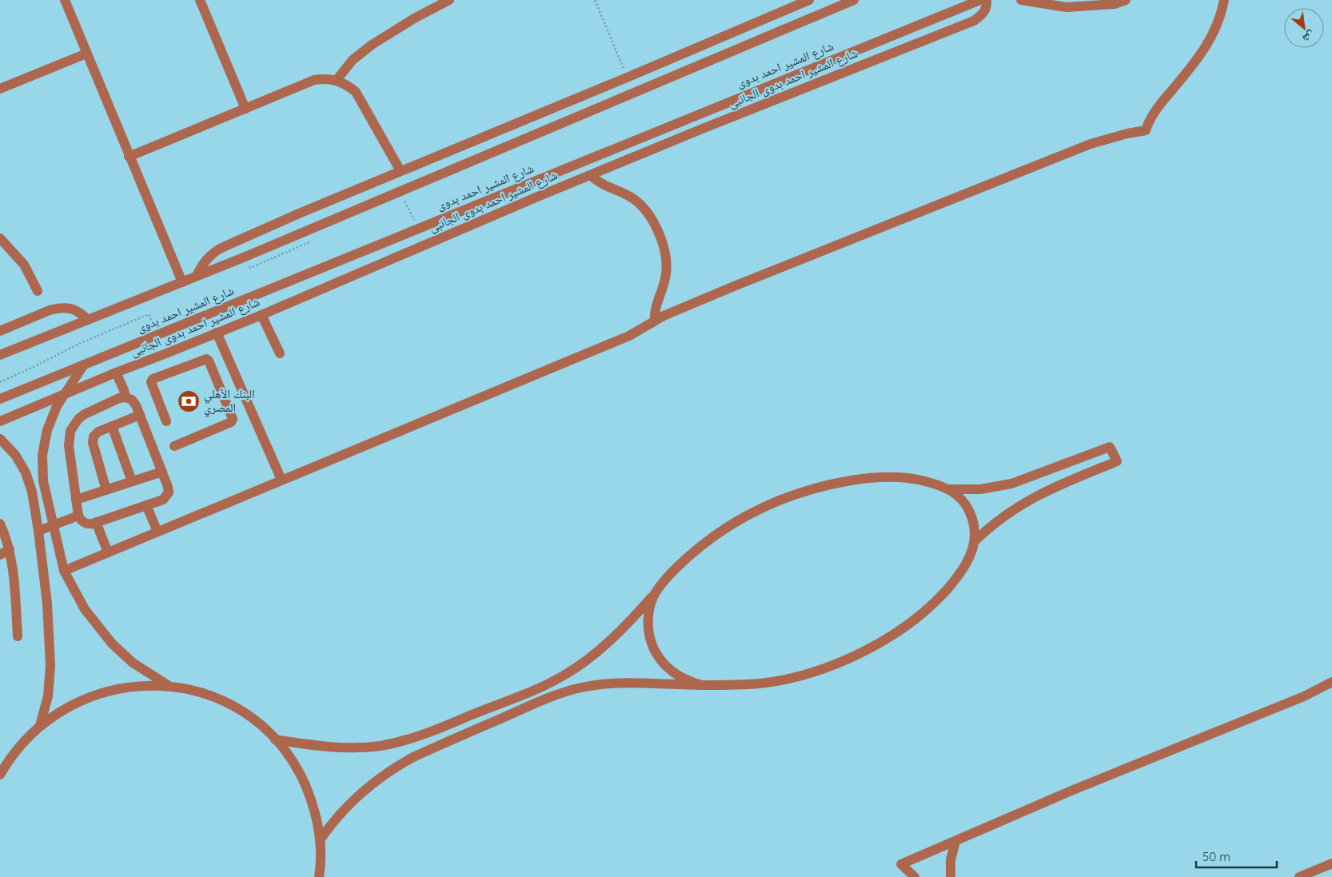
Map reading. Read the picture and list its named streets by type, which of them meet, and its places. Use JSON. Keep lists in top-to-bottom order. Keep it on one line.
{"streets":{"street":["شارع المشير احمد بدوى","شارع المشير احمد بدوى الجانبى"]},"places":{"bank":["البنك الأهلي المصري"]},"scale_bar":"50 m","north":"bottom right"}
